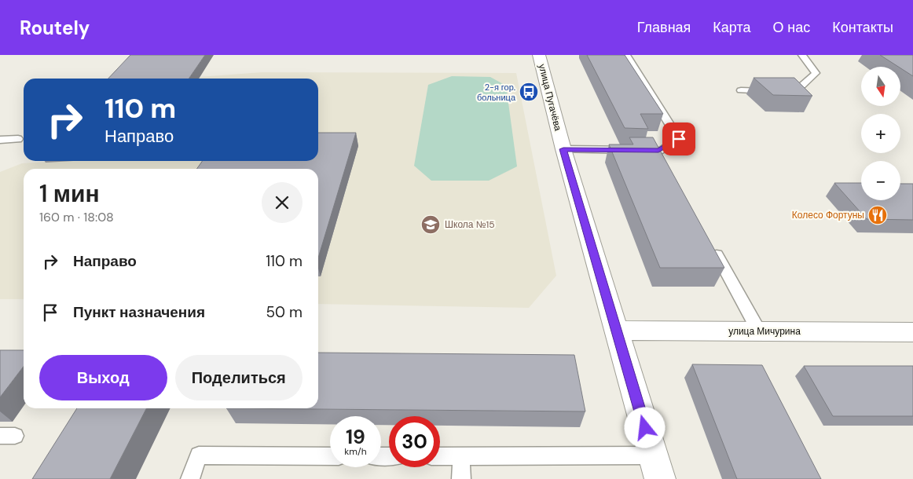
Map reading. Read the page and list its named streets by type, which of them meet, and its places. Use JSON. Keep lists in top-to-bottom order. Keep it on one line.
{"streets":{"street":["улица Пугачёва","улица Мичурина"]},"crossings":[["улица Пугачёва","улица Мичурина"]],"places":{"bus stop":["2-я гор. больница"],"restaurant":["Колесо Фортуны"],"school or university":["Школа №15"]},"north":"bottom","page":{"header":"Routely","nav":["Главная","Карта","О нас","Контакты"],"map_buttons":["+","−"],"turn":["110 m","Направо"],"heading":["1 мин","160 m · 18:08"],"list":[{"name":"Направо","value":"110 m"},{"name":"Пункт назначения","value":"50 m"}],"buttons":["Выход","Поделиться"],"speed":"19 km/h","limit":"30"}}
